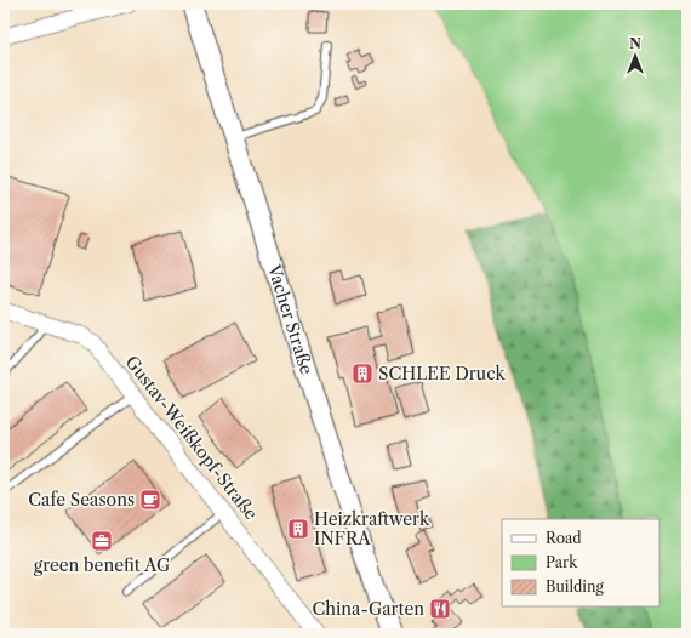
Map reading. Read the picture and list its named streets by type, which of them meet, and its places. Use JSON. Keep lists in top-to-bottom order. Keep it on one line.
{"streets":{"street":["Vacher Straße","Gustav-Weißkopf-Straße"]},"places":{"building":["SCHLEE Druck","Heizkraftwerk INFRA"],"cafe":["Cafe Seasons"],"office":["green benefit AG"],"restaurant":["China-Garten"]},"legend":["Road","Park","Building"],"north":"top"}
